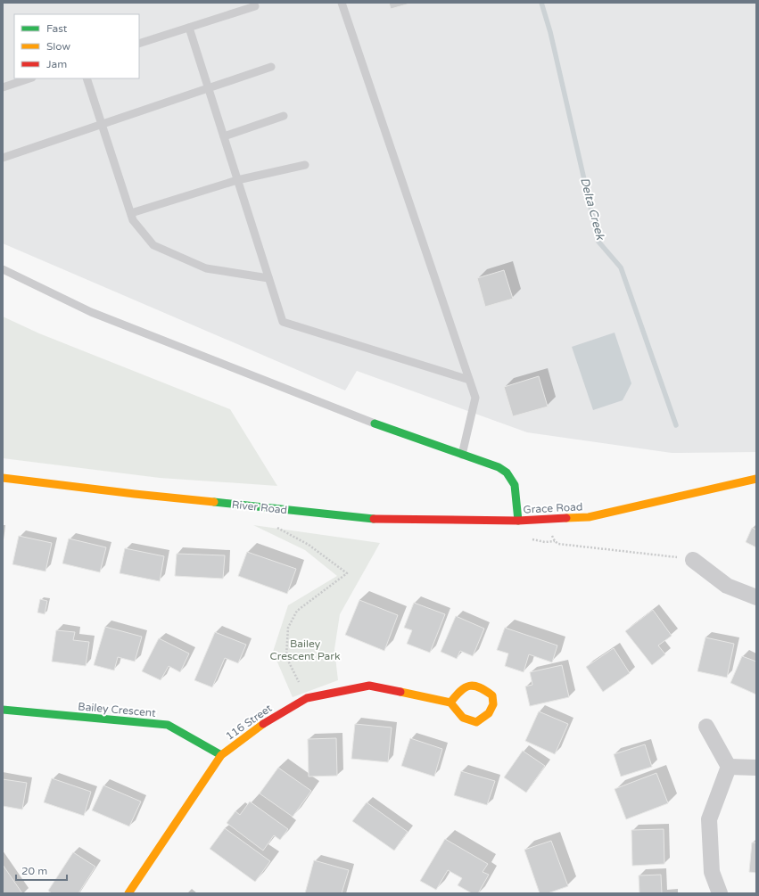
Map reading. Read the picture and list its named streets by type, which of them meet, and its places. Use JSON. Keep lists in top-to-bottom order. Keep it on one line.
{"streets":{"street":["River Road","Grace Road","Bailey Crescent","116 Street"]},"crossings":[["River Road","Grace Road"],["Bailey Crescent","116 Street"]],"water":["Delta Creek"],"parks":["Bailey Crescent Park"],"legend":["Fast","Slow","Jam"],"scale_bar":"20 m"}
